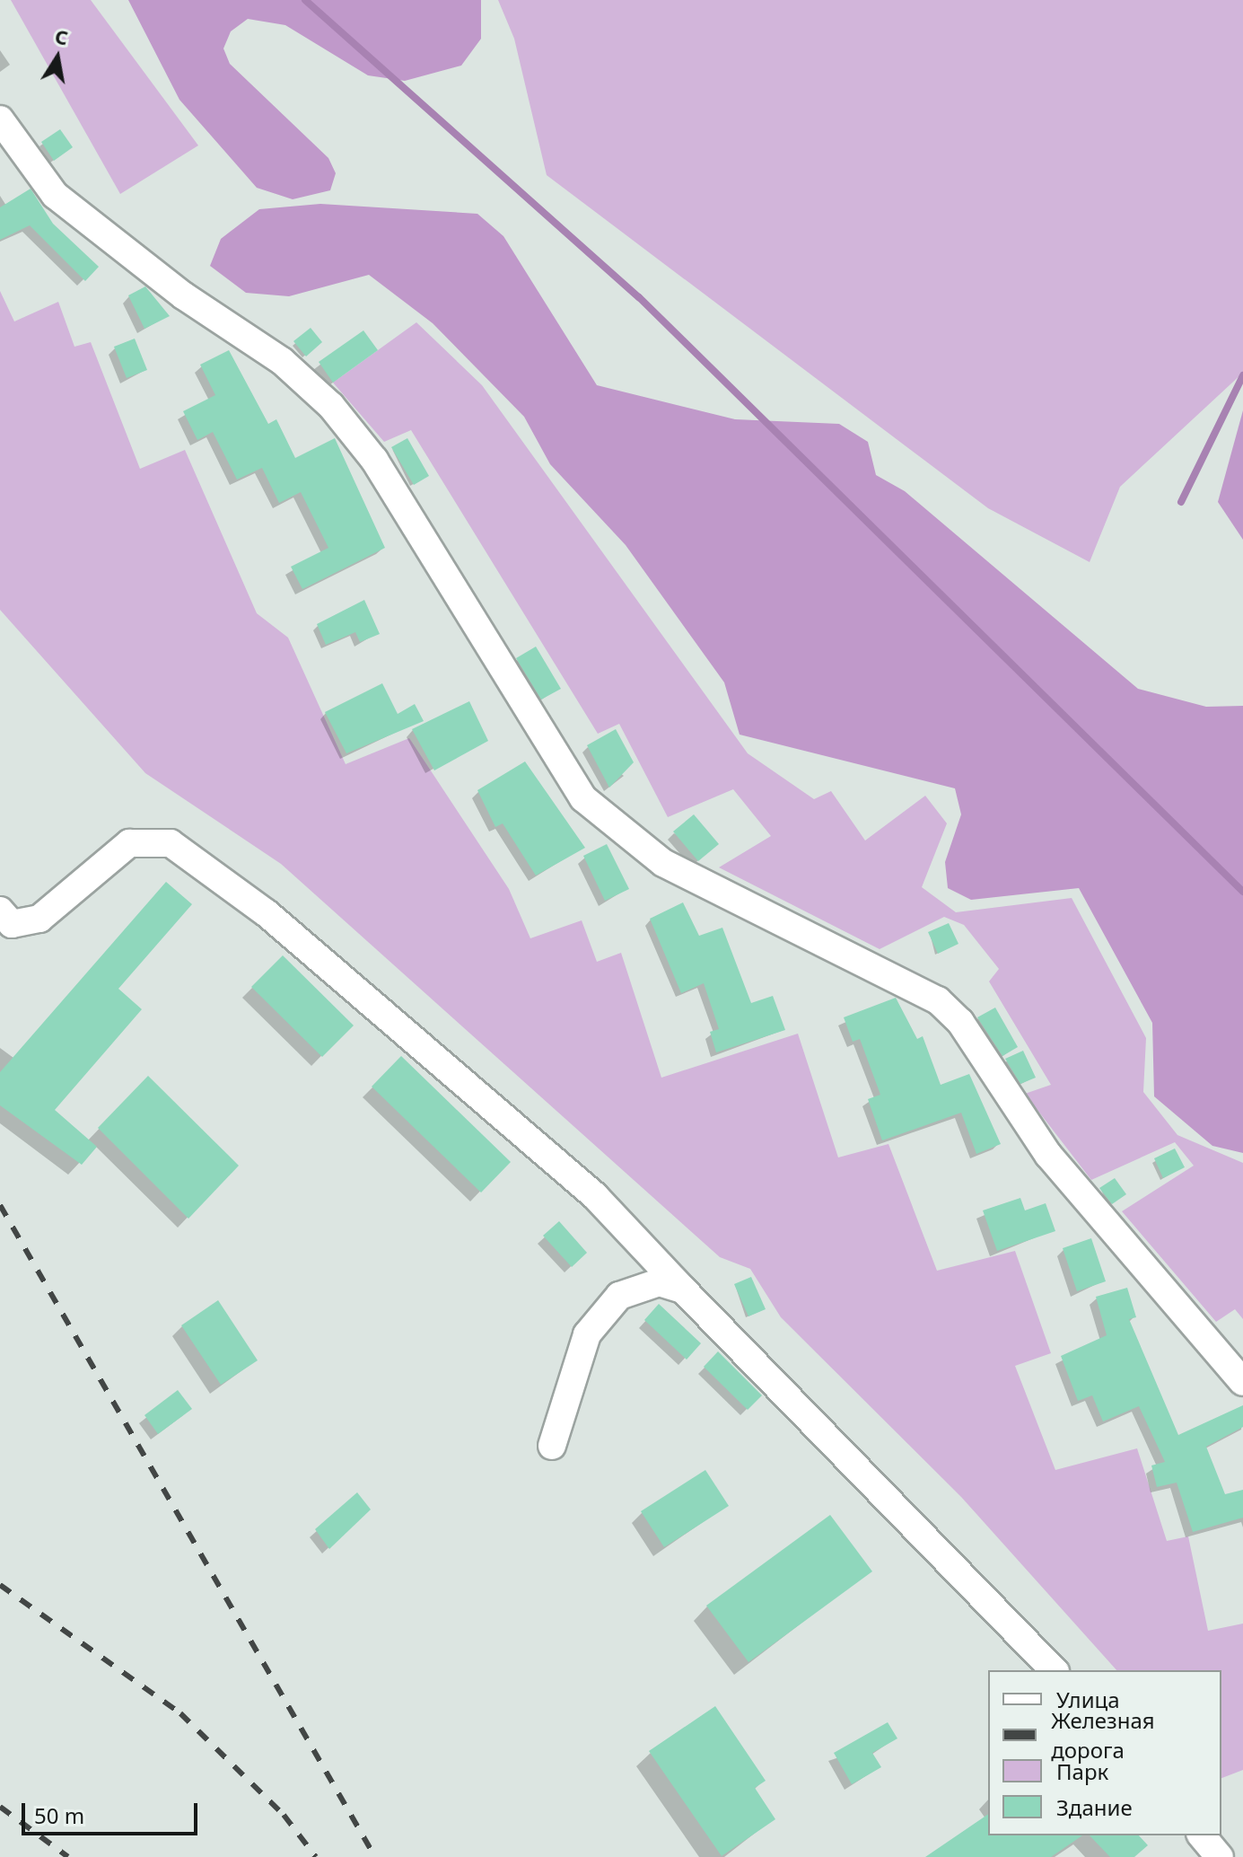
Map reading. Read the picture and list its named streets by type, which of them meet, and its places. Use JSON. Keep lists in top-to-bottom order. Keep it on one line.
{"legend":["Улица","Железная дорога","Парк","Здание"],"scale_bar":"50 m","north":"top"}
